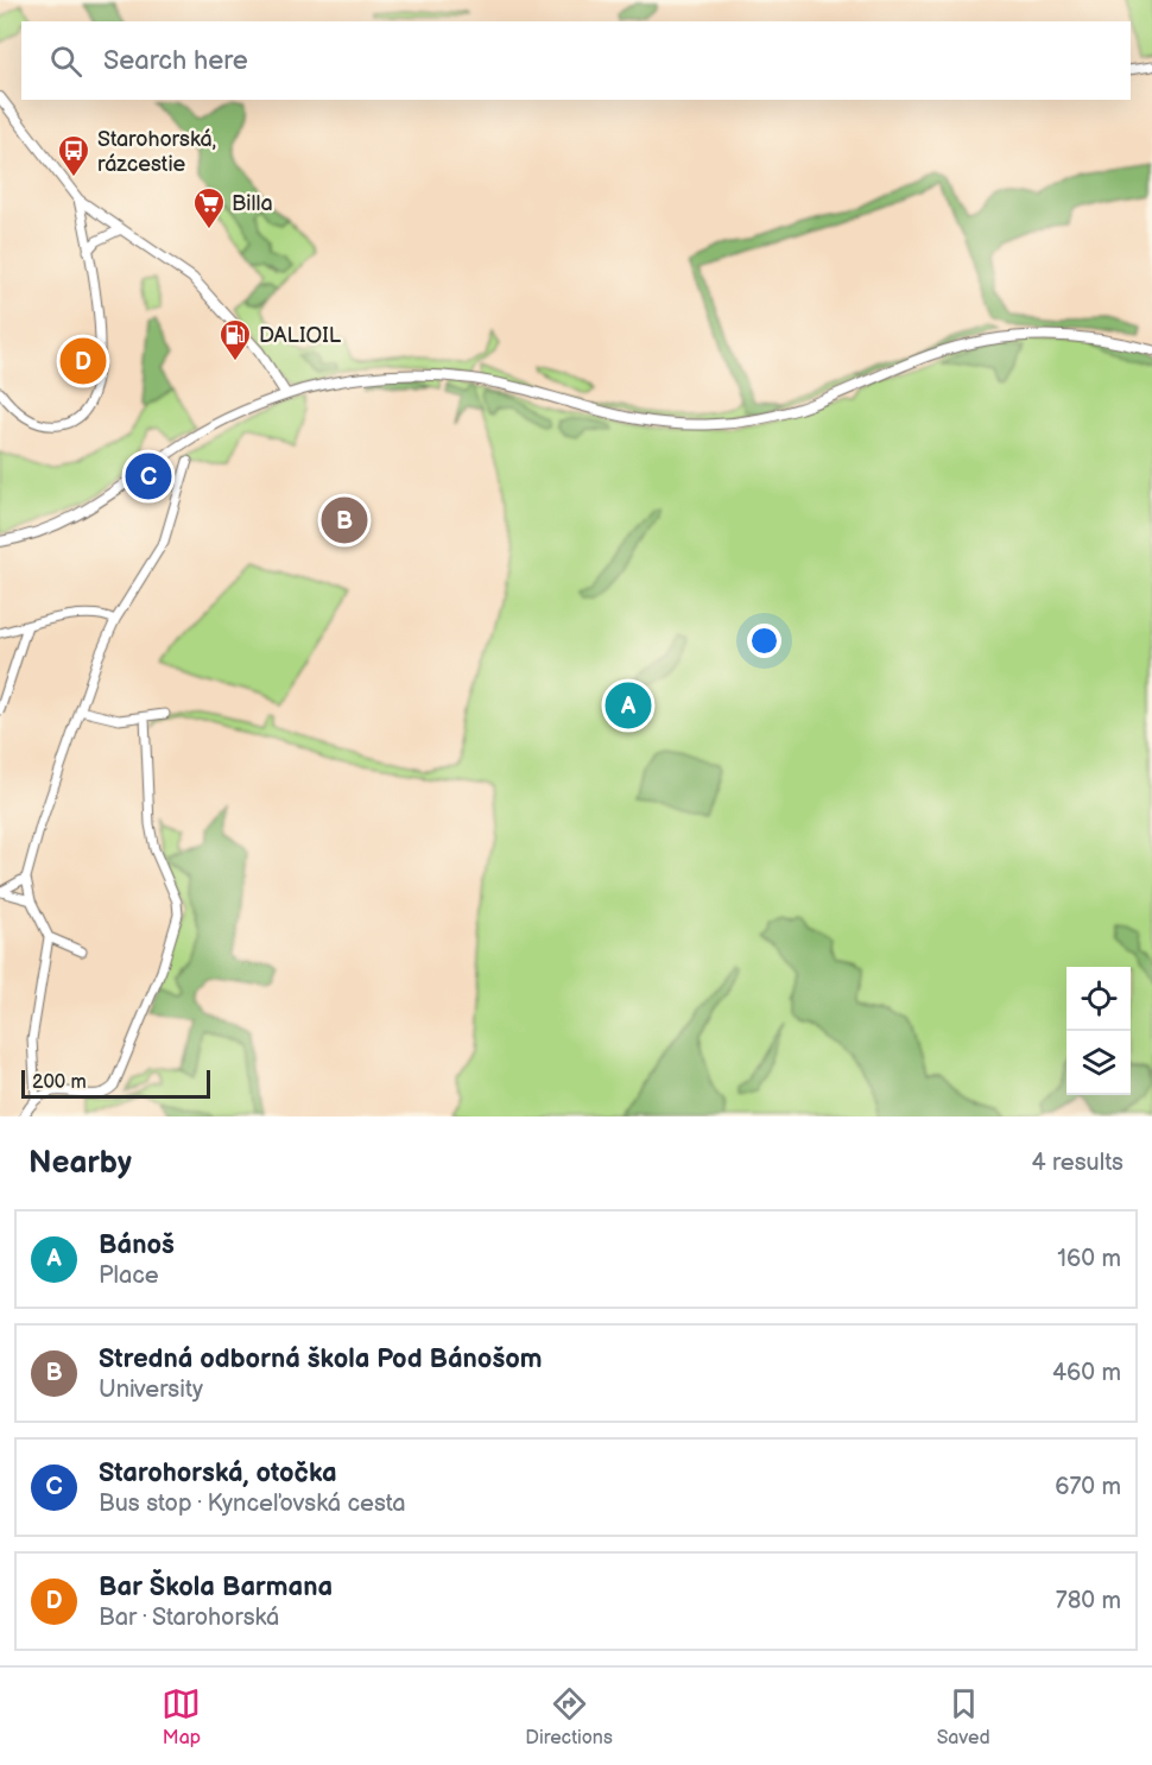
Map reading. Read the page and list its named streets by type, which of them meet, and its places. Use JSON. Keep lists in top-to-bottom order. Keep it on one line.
{"places":{"bus stop":["Starohorská, rázcestie"],"supermarket":["Billa"],"fuel station":["DALIOIL"]},"scale_bar":"200 m","page":{"search":"Search here","pins":["D","C","B","A"],"scale":"200 m","heading":["Nearby","4 results"],"list":[{"mark":"A","name":"Bánoš","note":"Place","value":"160 m"},{"mark":"B","name":"Stredná odborná škola Pod Bánošom","note":"University","value":"460 m"},{"mark":"C","name":"Starohorská, otočka","note":"Bus stop · Kynceľovská cesta","value":"670 m"},{"mark":"D","name":"Bar Škola Barmana","note":"Bar · Starohorská","value":"780 m"}],"nav":["Map","Directions","Saved"]}}
